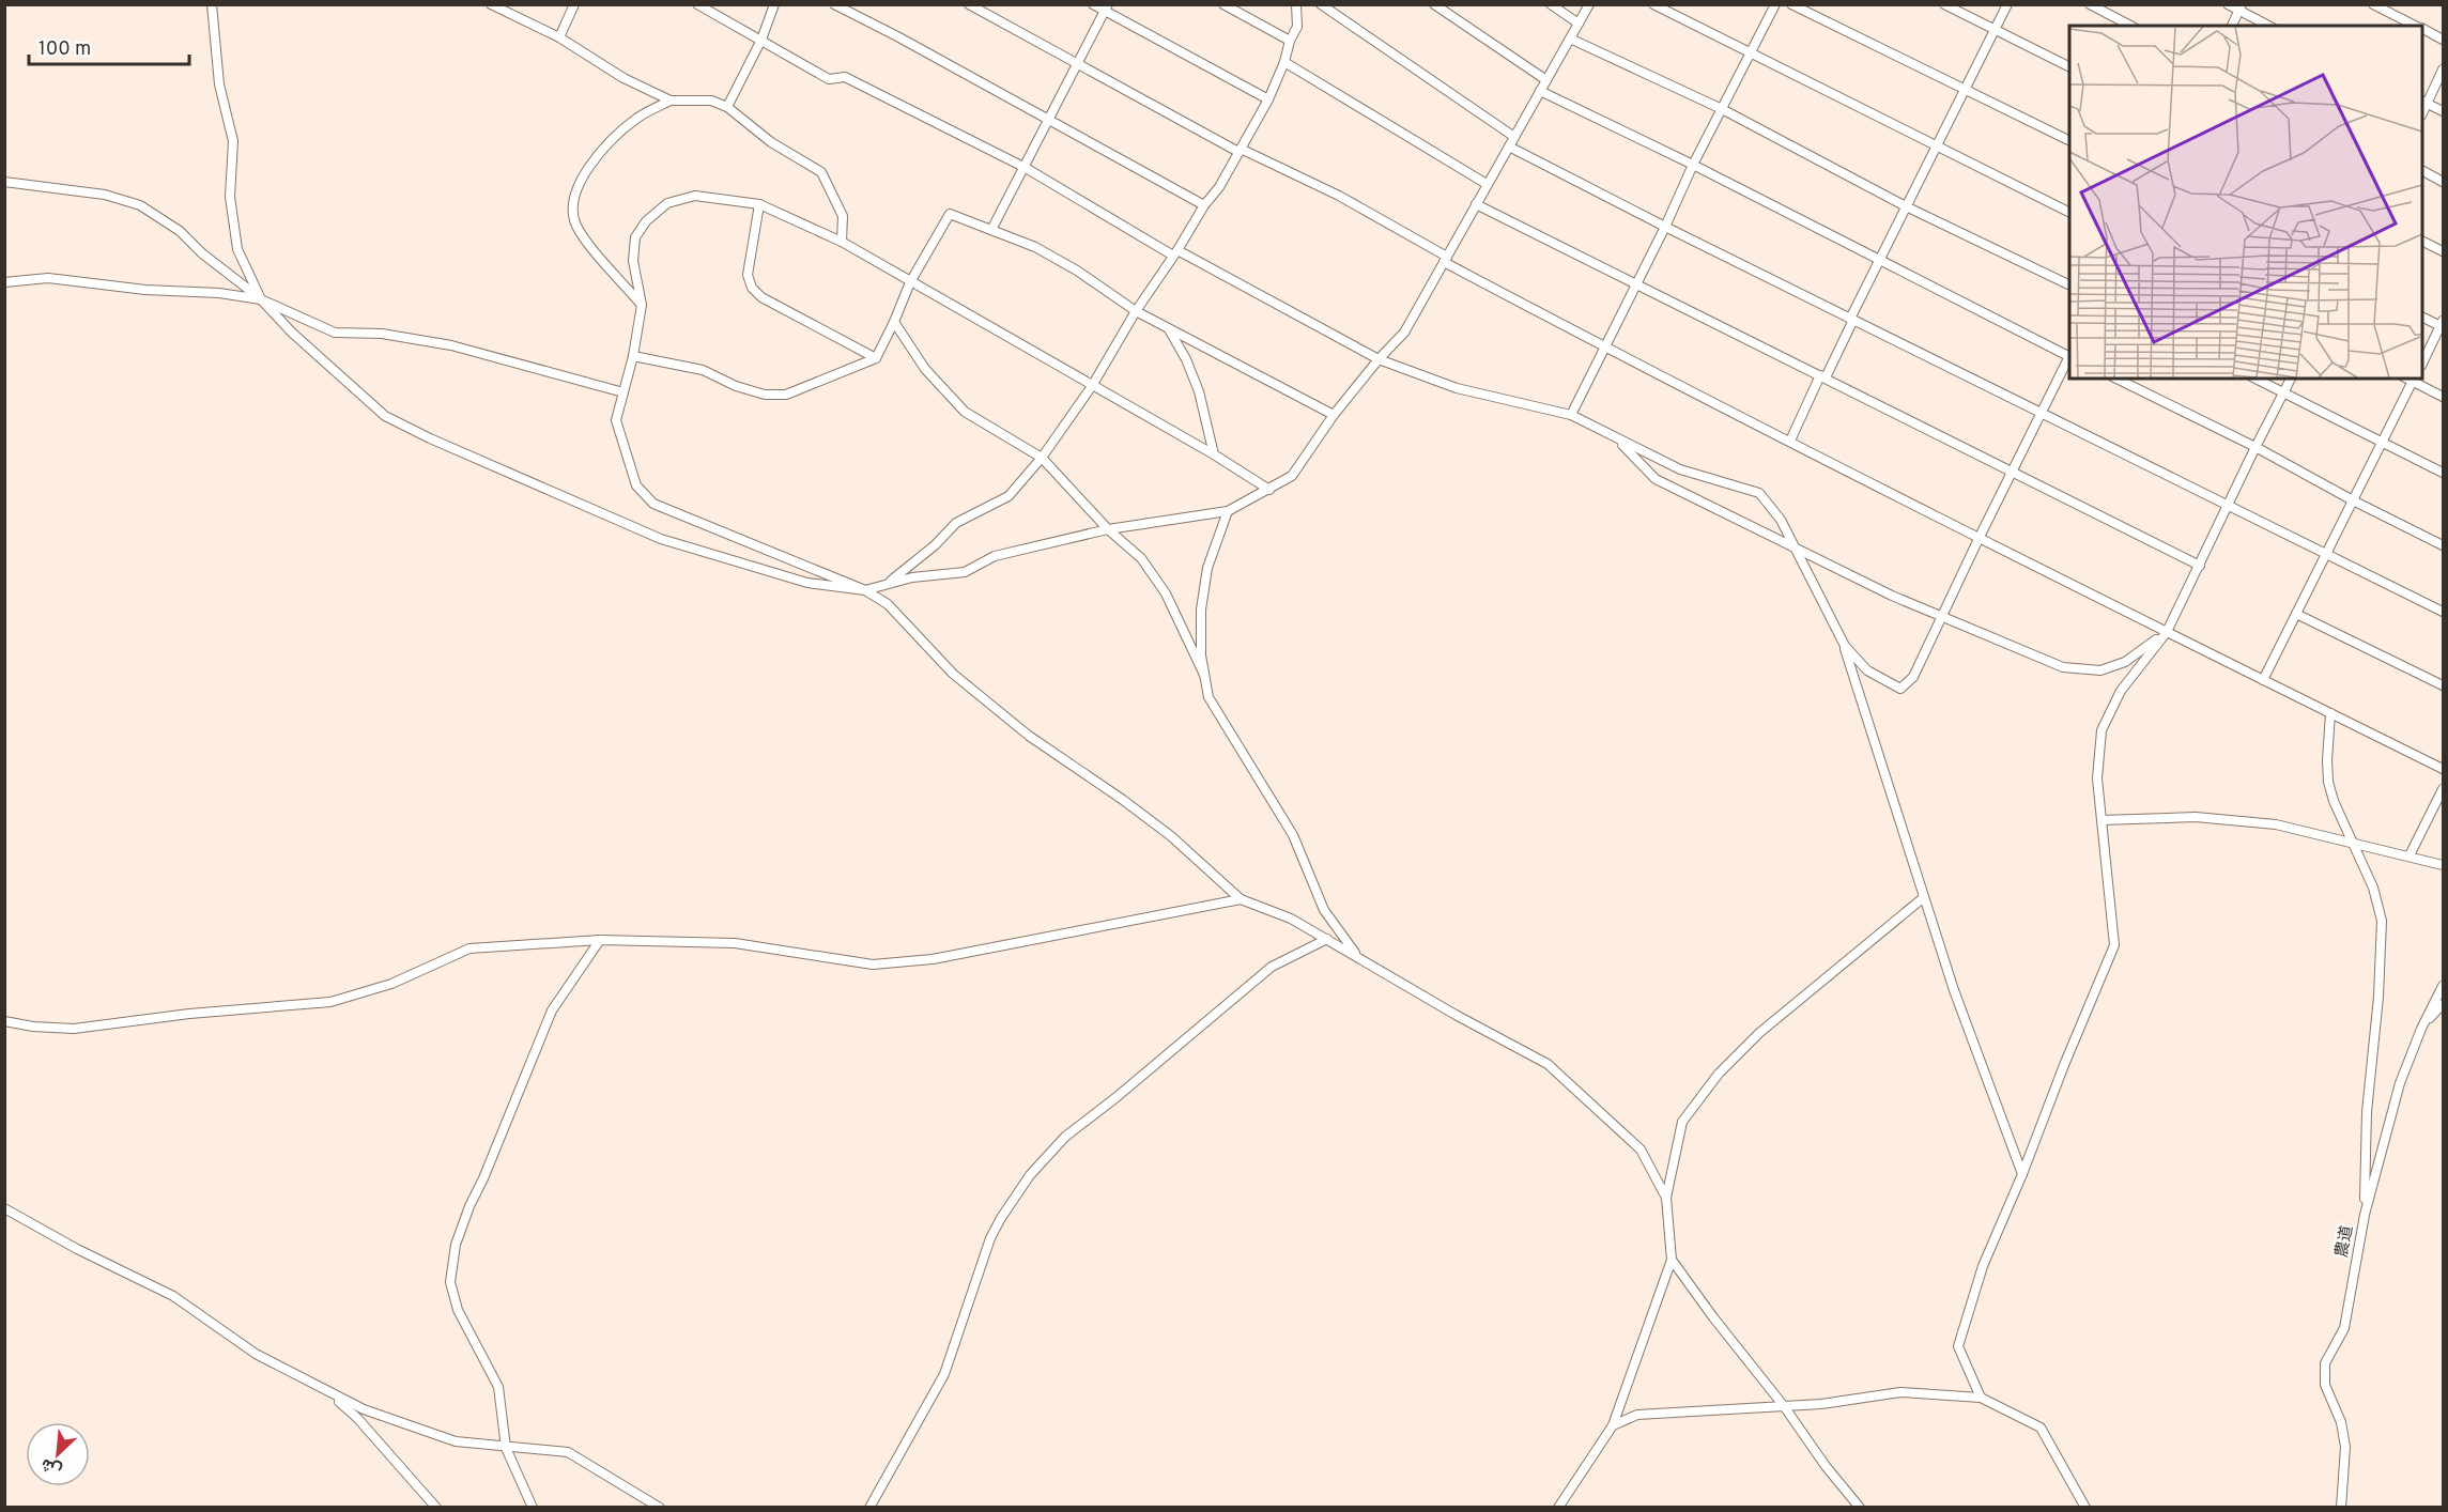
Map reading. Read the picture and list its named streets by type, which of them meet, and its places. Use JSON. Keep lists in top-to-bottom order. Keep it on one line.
{"streets":{"street":["農道"]},"scale_bar":"100 m","north":"bottom left"}
